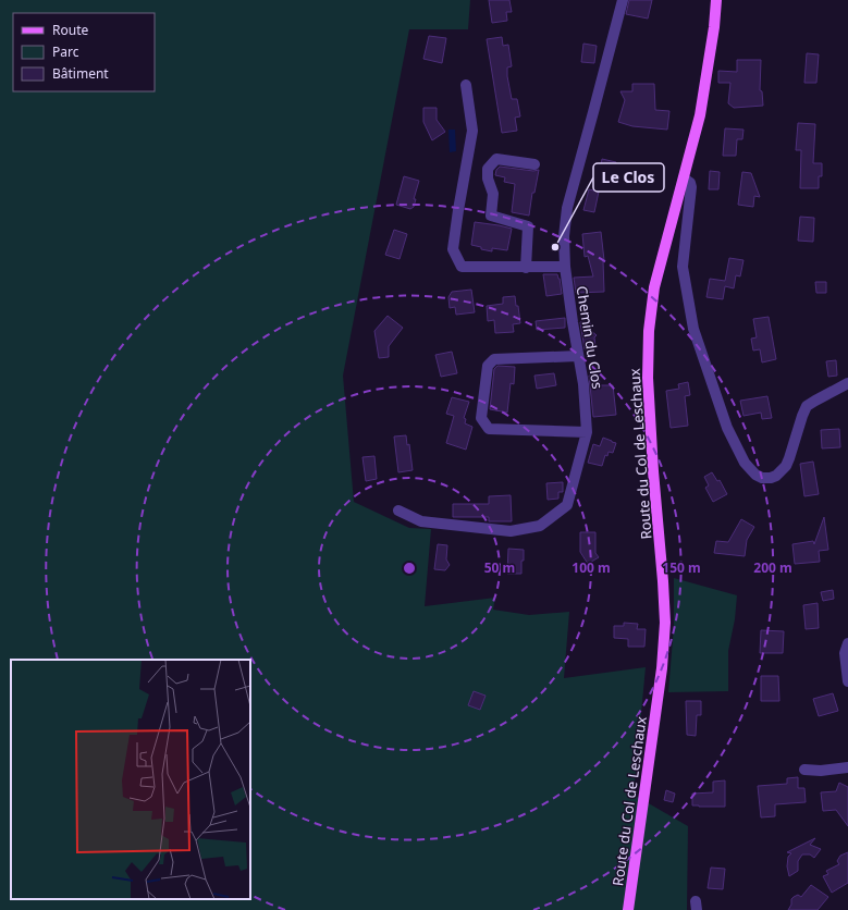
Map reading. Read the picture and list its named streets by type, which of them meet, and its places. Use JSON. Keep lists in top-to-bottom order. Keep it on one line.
{"streets":{"main road":["Route du Col de Leschaux"],"street":["Chemin du Clos"]},"places":["Le Clos"],"legend":["Route","Parc","Bâtiment"],"rings":["50 m","100 m","150 m","200 m"]}
